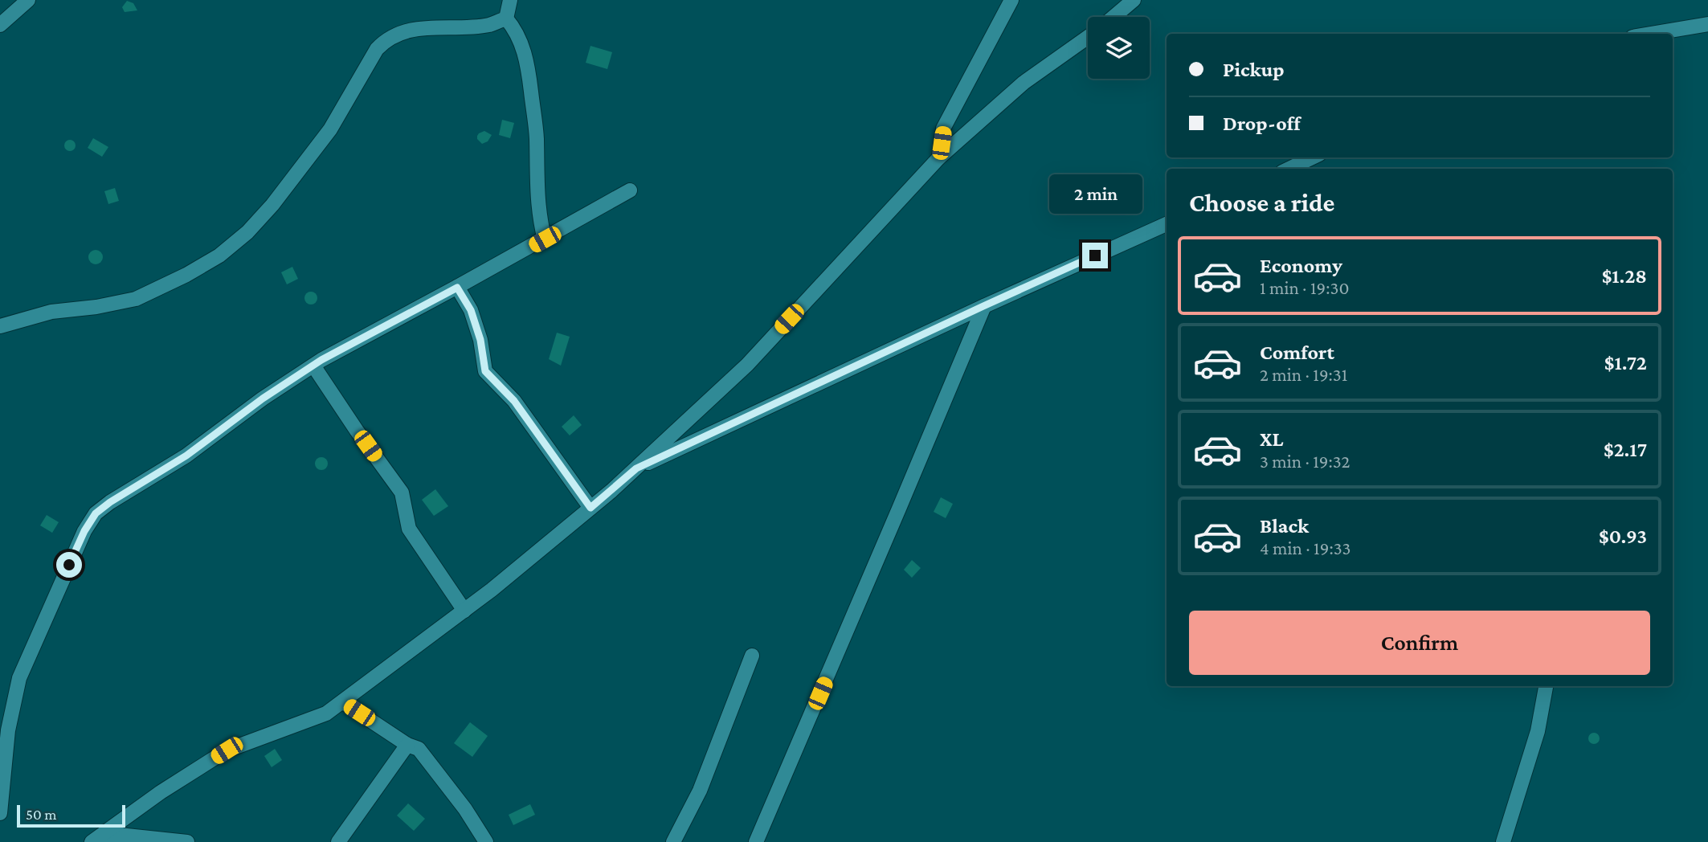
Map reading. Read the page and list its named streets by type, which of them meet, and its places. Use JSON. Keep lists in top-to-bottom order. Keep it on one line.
{"scale_bar":"50 m","page":{"banner":["Pickup","Drop-off"],"heading":"Choose a ride","bubble":"2 min","list":[{"name":"Economy","note":"1 min · 19:30","value":"$1.28"},{"name":"Comfort","note":"2 min · 19:31","value":"$1.72"},{"name":"XL","note":"3 min · 19:32","value":"$2.17"},{"name":"Black","note":"4 min · 19:33","value":"$0.93"}],"buttons":"Confirm","scale":"50 m"}}
